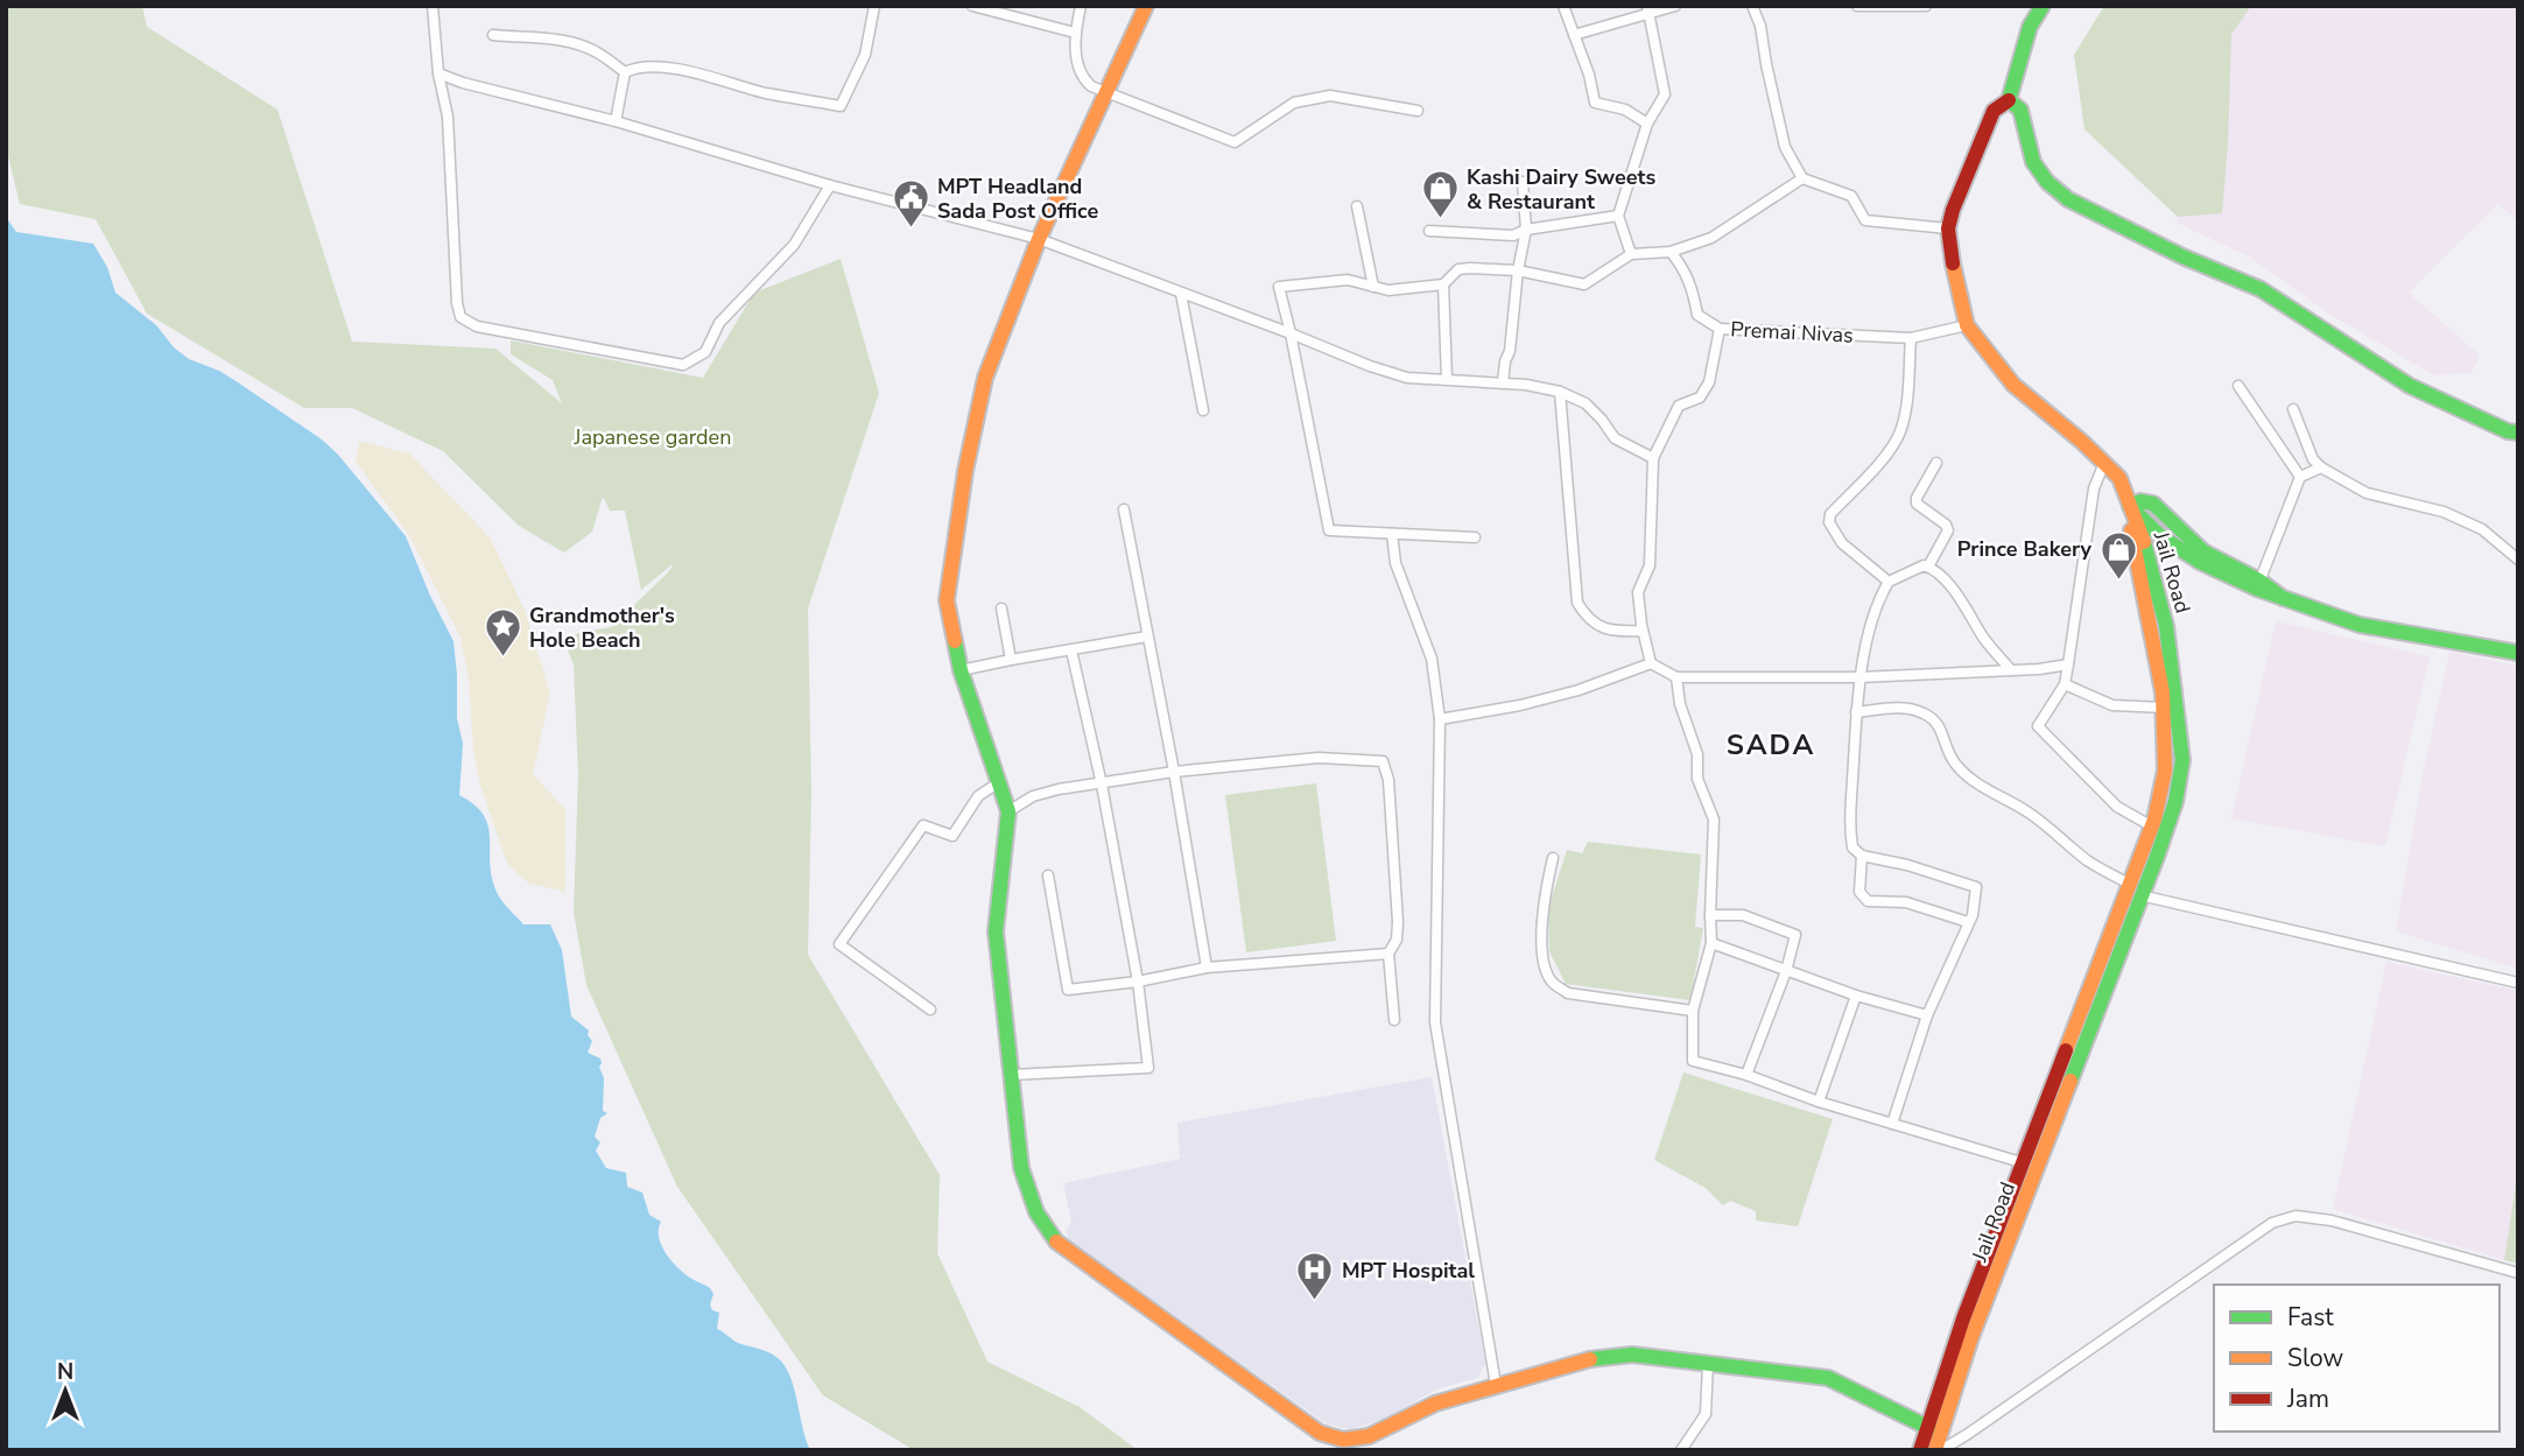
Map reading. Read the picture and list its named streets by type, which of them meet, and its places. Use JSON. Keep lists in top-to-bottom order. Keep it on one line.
{"streets":{"street":["Premai Nivas","Jail Road"]},"districts":["SADA"],"parks":["Japanese garden"],"places":{"shop":["Kashi Dairy Sweets & Restaurant","Prince Bakery"],"public building":["MPT Headland Sada Post Office"],"place":["Grandmother's Hole Beach"],"hospital":["MPT Hospital"]},"legend":["Fast","Slow","Jam"],"north":"top"}
